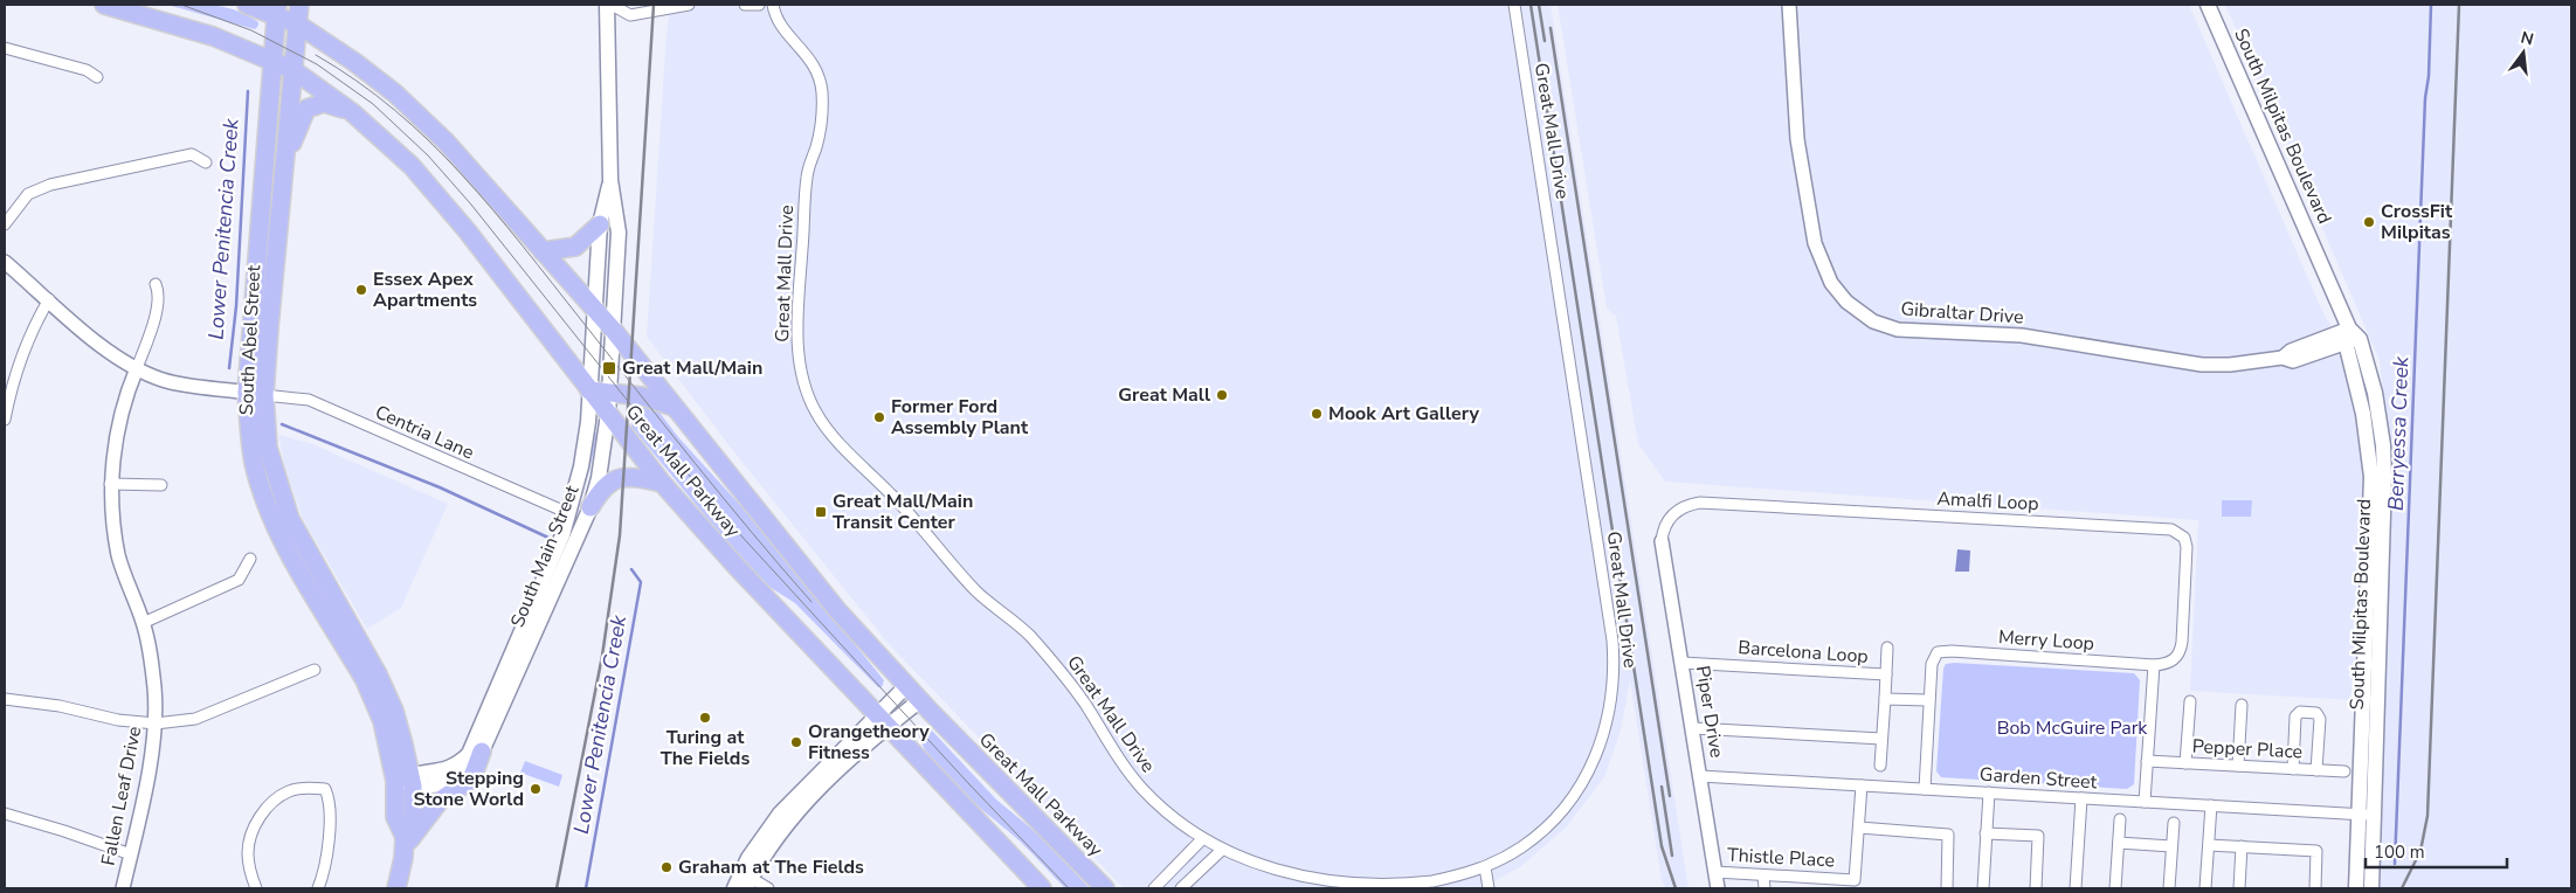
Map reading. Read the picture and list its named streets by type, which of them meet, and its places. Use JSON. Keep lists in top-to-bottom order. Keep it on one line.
{"streets":{"main road":["South Milpitas Boulevard","South Abel Street","Great Mall Parkway","South Main Street"],"street":["Great Mall Drive","Gibraltar Drive","Centria Lane","Amalfi Loop","Merry Loop","Barcelona Loop","Piper Drive","Pepper Place","Garden Street","Fallen Leaf Drive","Thistle Place"]},"crossings":[["South Milpitas Boulevard","Gibraltar Drive"],["South Milpitas Boulevard","Garden Street"],["South Abel Street","Centria Lane"],["South Abel Street","Great Mall Parkway"],["South Abel Street","South Main Street"],["Centria Lane","South Main Street"],["Great Mall Parkway","South Main Street"],["Amalfi Loop","Merry Loop"],["Amalfi Loop","Piper Drive"],["Merry Loop","Garden Street"],["Barcelona Loop","Piper Drive"],["Piper Drive","Garden Street"],["Piper Drive","Thistle Place"],["Garden Street","Thistle Place"]],"water":["Lower Penitencia Creek","Berryessa Creek"],"parks":["Bob McGuire Park"],"places":{"other":["CrossFit Milpitas","Essex Apex Apartments","Great Mall","Mook Art Gallery","Former Ford Assembly Plant","Turing at The Fields","Orangetheory Fitness","Stepping Stone World","Graham at The Fields"],"transit":["Great Mall/Main","Great Mall/Main Transit Center"]},"scale_bar":"100 m","north":"top"}
